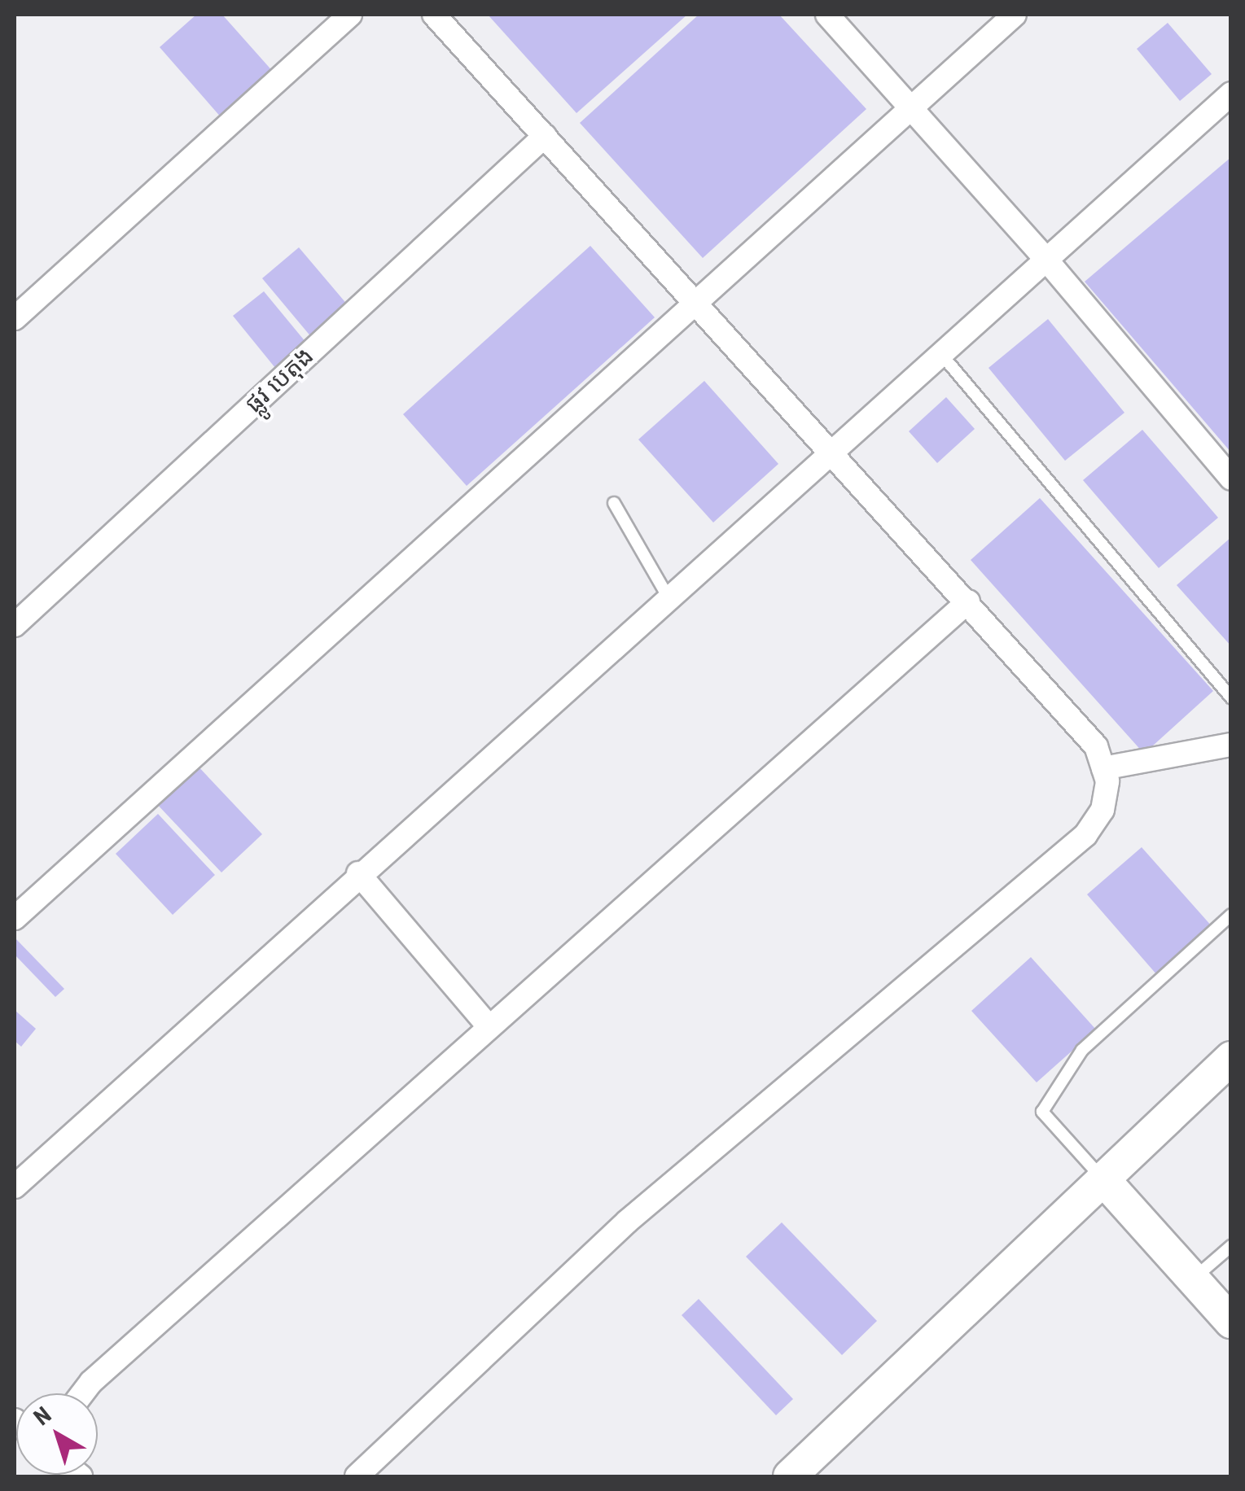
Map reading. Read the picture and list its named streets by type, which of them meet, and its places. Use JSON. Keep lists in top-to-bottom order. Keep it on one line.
{"streets":{"street":["ផ្លូវ បេតុង"]},"north":"top left"}
